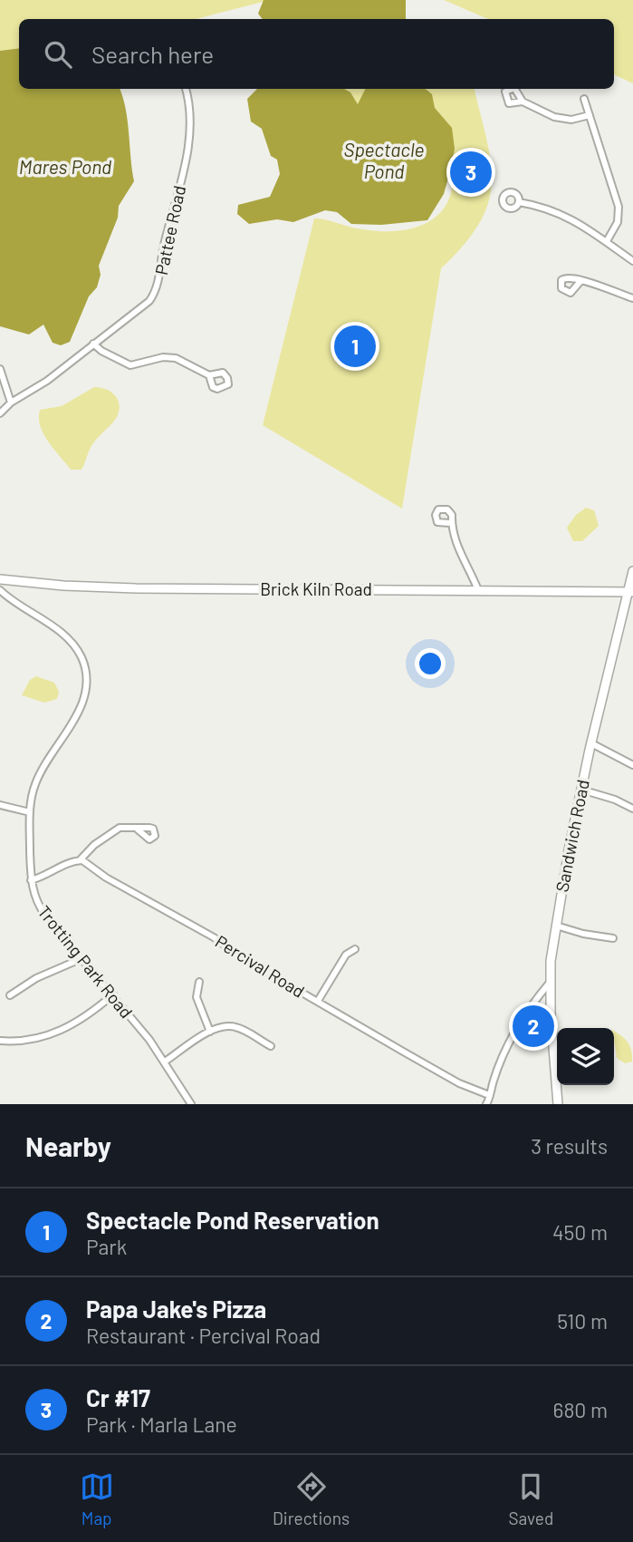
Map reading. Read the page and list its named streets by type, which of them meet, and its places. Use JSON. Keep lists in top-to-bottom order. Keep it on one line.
{"streets":{"main road":["Brick Kiln Road","Sandwich Road"],"street":["Pattee Road","Trotting Park Road","Percival Road"]},"crossings":[["Brick Kiln Road","Sandwich Road"]],"water":["Spectacle Pond","Mares Pond"],"page":{"search":"Search here","pins":["3","1","2"],"heading":["Nearby","3 results"],"list":[{"mark":"1","name":"Spectacle Pond Reservation","note":"Park","value":"450 m"},{"mark":"2","name":"Papa Jake's Pizza","note":"Restaurant · Percival Road","value":"510 m"},{"mark":"3","name":"Cr #17","note":"Park · Marla Lane","value":"680 m"}],"nav":["Map","Directions","Saved"]}}
